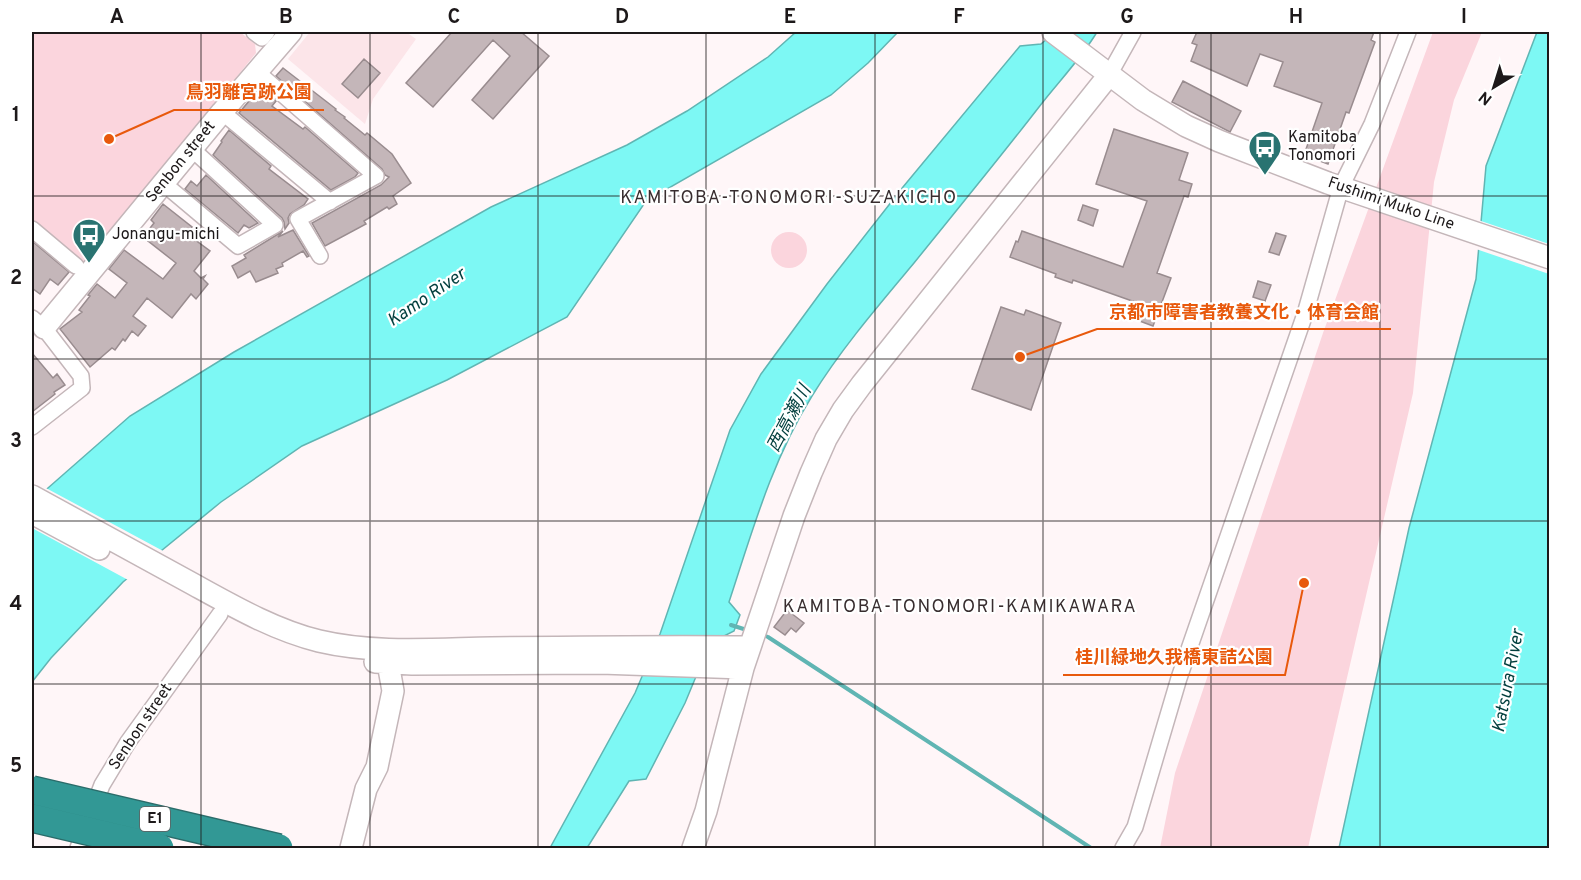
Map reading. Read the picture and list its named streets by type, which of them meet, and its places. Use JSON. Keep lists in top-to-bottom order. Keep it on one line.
{"streets":{"highway":["E1"],"street":["Senbon street","Fushimi Muko Line"]},"districts":["KAMITOBA-TONOMORI-SUZAKICHO","KAMITOBA-TONOMORI-KAMIKAWARA"],"water":["Kamo River","西高瀬川","Katsura River"],"places":{"other":["鳥羽離宮跡公園","京都市障害者教養文化・体育会館","桂川緑地久我橋東詰公園"],"bus stop":["Kamitoba Tonomori","Jonangu-michi"]},"north":"bottom left","grid":{"columns":["A","B","C","D","E","F","G","H","I"],"rows":["1","2","3","4","5"]}}
